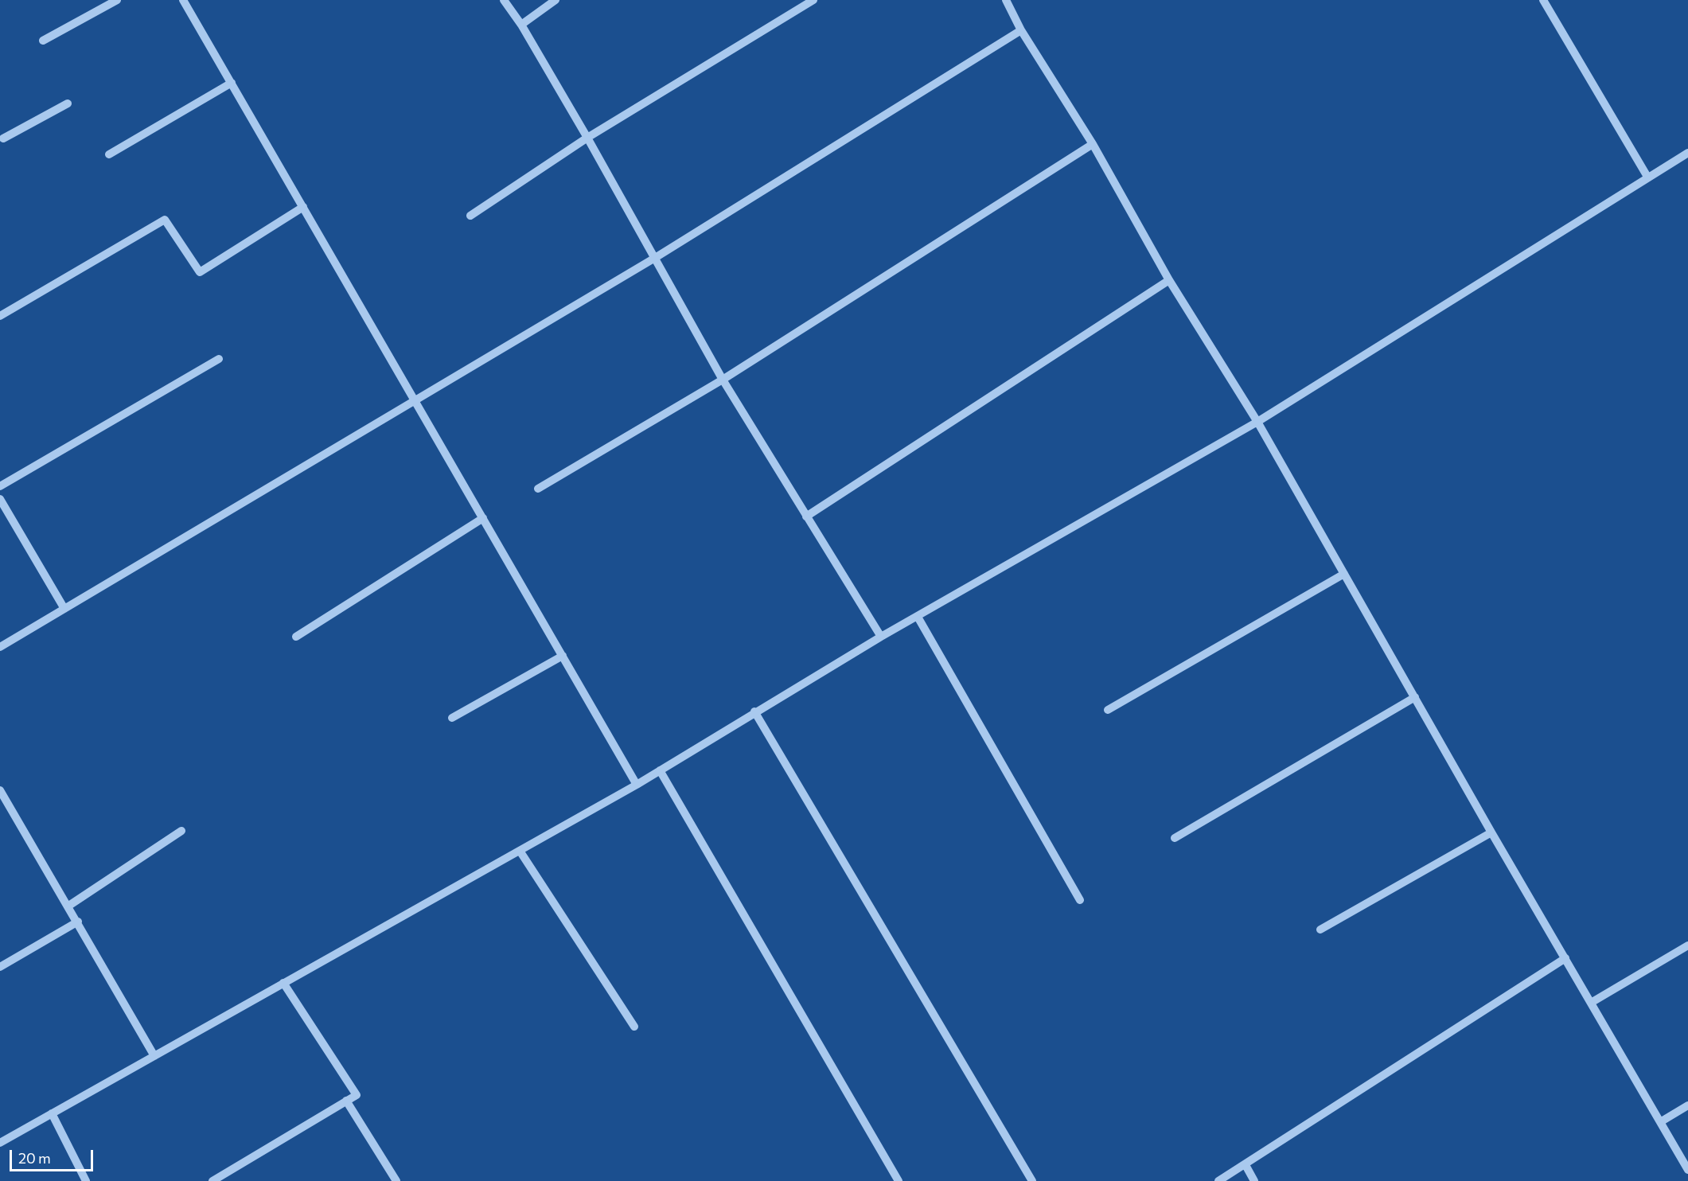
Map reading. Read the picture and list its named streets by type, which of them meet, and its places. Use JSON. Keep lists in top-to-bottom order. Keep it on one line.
{"scale_bar":"20 m"}
